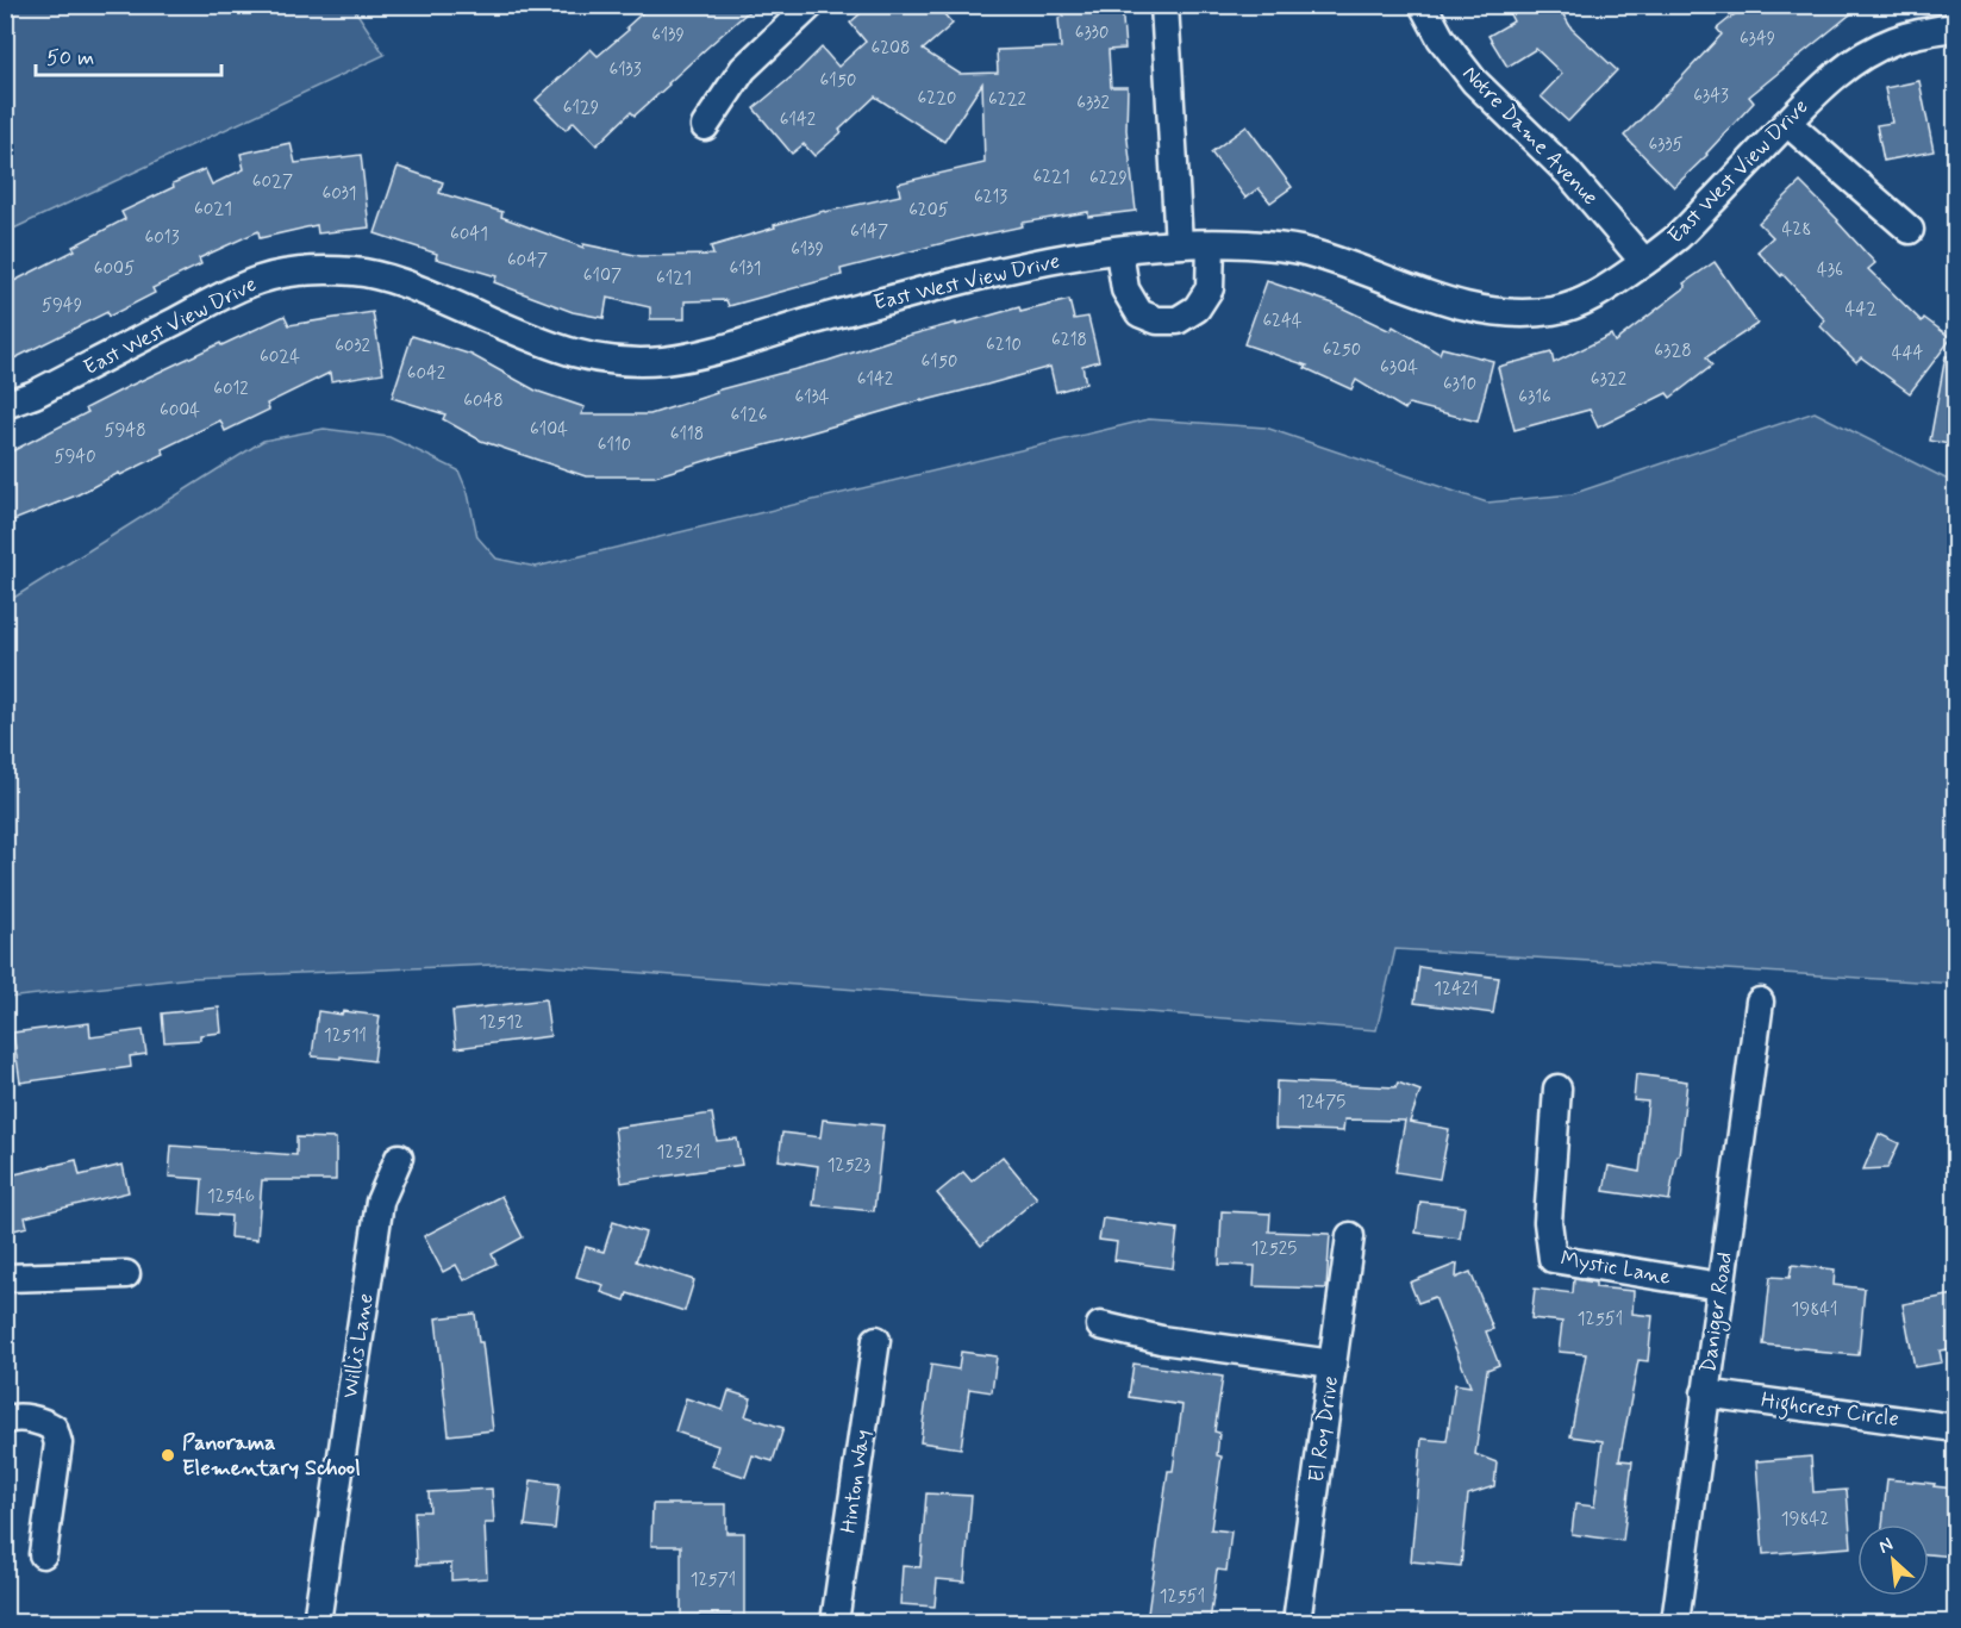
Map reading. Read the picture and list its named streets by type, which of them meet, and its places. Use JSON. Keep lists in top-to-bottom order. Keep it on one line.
{"streets":{"street":["Notre Dame Avenue","East West View Drive","Mystic Lane","Daniger Road","Willis Lane","Highcrest Circle","El Roy Drive","Hinton Way"]},"crossings":[["Notre Dame Avenue","East West View Drive"],["Mystic Lane","Daniger Road"],["Daniger Road","Highcrest Circle"]],"places":["Panorama Elementary School"],"house_numbers":["6330","6139","6349","6208","6133","6150","6343","6220","6222","6332","6129","6142","6335","6221","6229","6027","6031","6213","6021","6205","428","6147","6041","6013","6139","6047","6005","6131","436","6107","6121","5949","442","6244","6218","6210","6032","6250","6328","444","6024","6150","6304","6042","6142","6322","6310","6012","6134","6316","6048","6004","6126","6104","5948","6118","6110","5940","12421","12512","12511","12475","12521","12523","12546","12525","19841","12551","19842","12571","12551"],"scale_bar":"50 m","north":"top left"}
